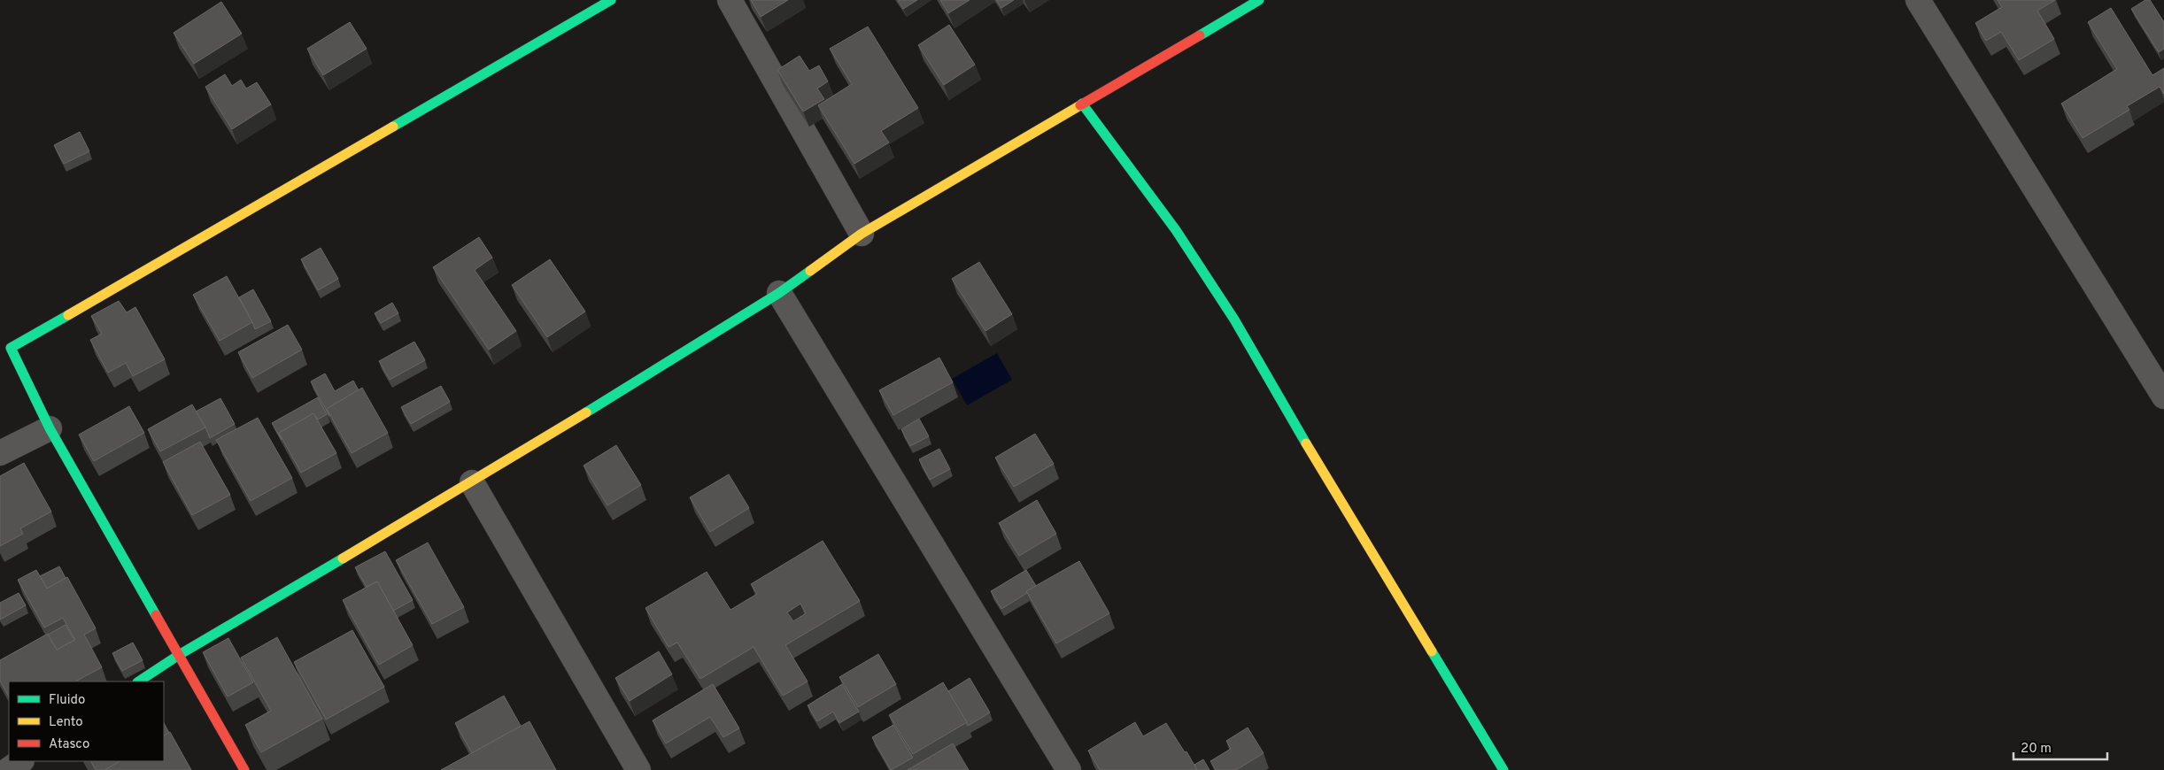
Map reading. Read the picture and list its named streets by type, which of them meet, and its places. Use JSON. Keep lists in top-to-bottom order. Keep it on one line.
{"legend":["Fluido","Lento","Atasco"],"scale_bar":"20 m"}
